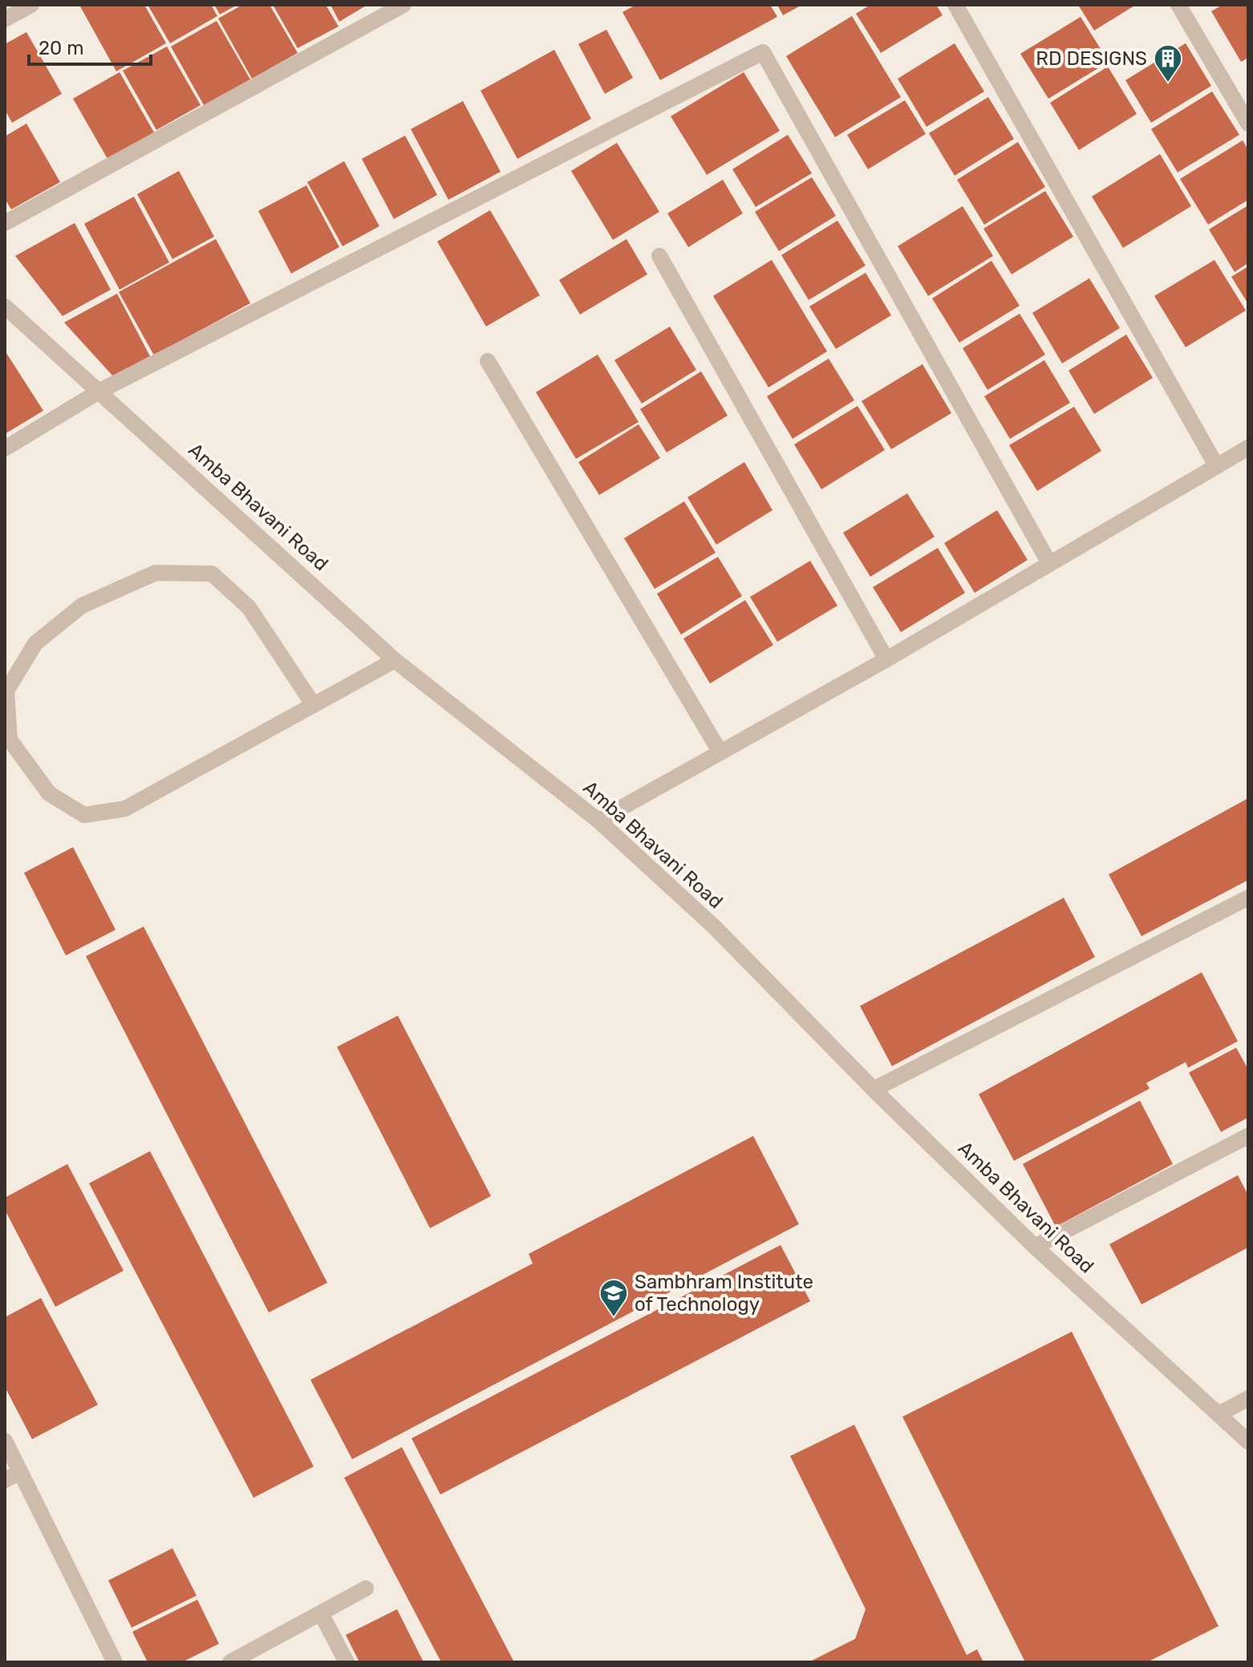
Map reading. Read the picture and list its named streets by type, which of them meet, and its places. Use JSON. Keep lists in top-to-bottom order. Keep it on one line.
{"streets":{"street":["Amba Bhavani Road"]},"places":{"building":["RD DESIGNS"],"school or university":["Sambhram Institute of Technology"]},"scale_bar":"20 m"}
